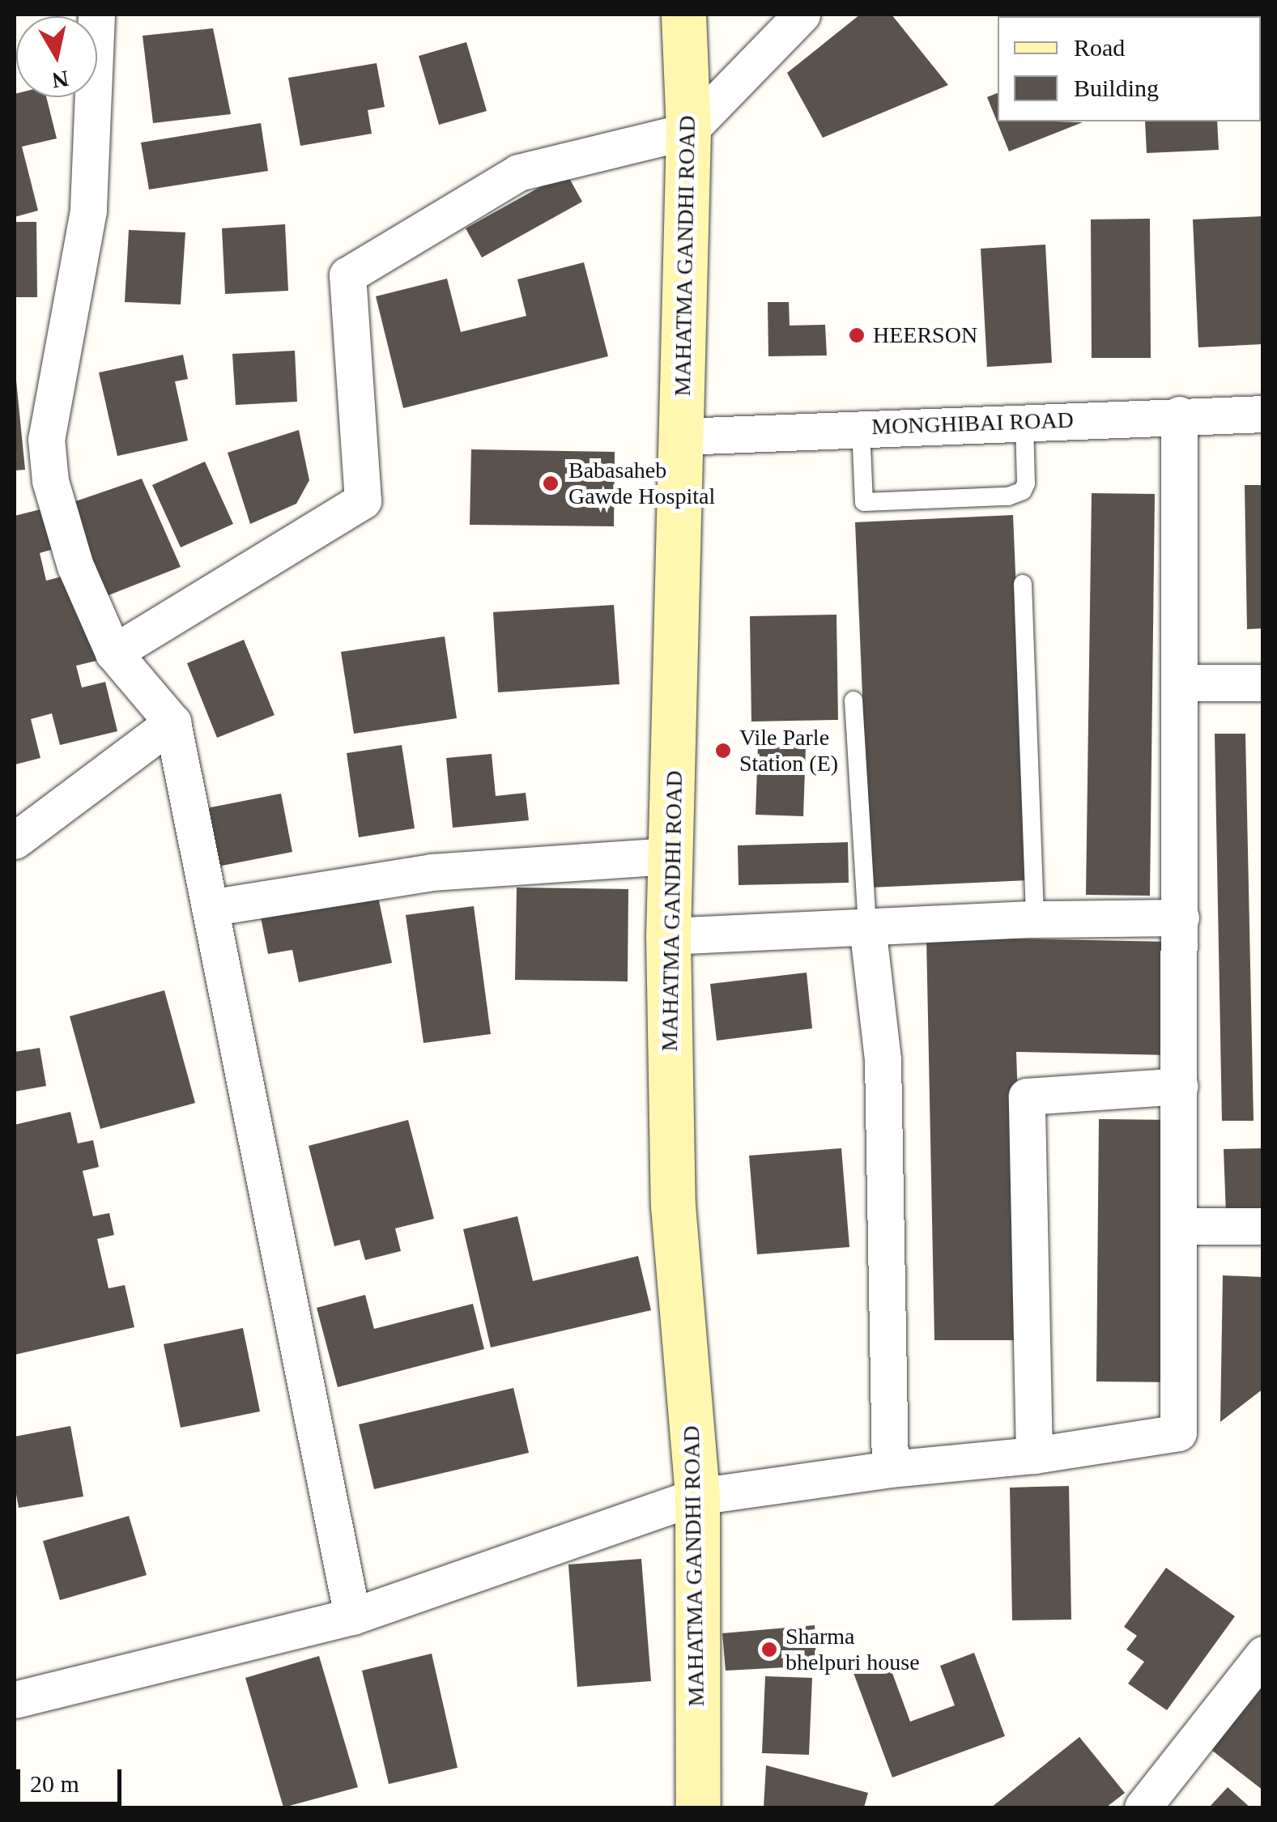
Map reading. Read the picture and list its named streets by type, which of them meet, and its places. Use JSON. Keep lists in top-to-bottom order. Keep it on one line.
{"streets":{"street":["MAHATMA GANDHI ROAD","MONGHIBAI ROAD"]},"crossings":[["MAHATMA GANDHI ROAD","MONGHIBAI ROAD"]],"places":["HEERSON","Babasaheb Gawde Hospital","Vile Parle Station (E)","Sharma bhelpuri house"],"legend":["Road","Building"],"scale_bar":"20 m","north":"bottom"}
